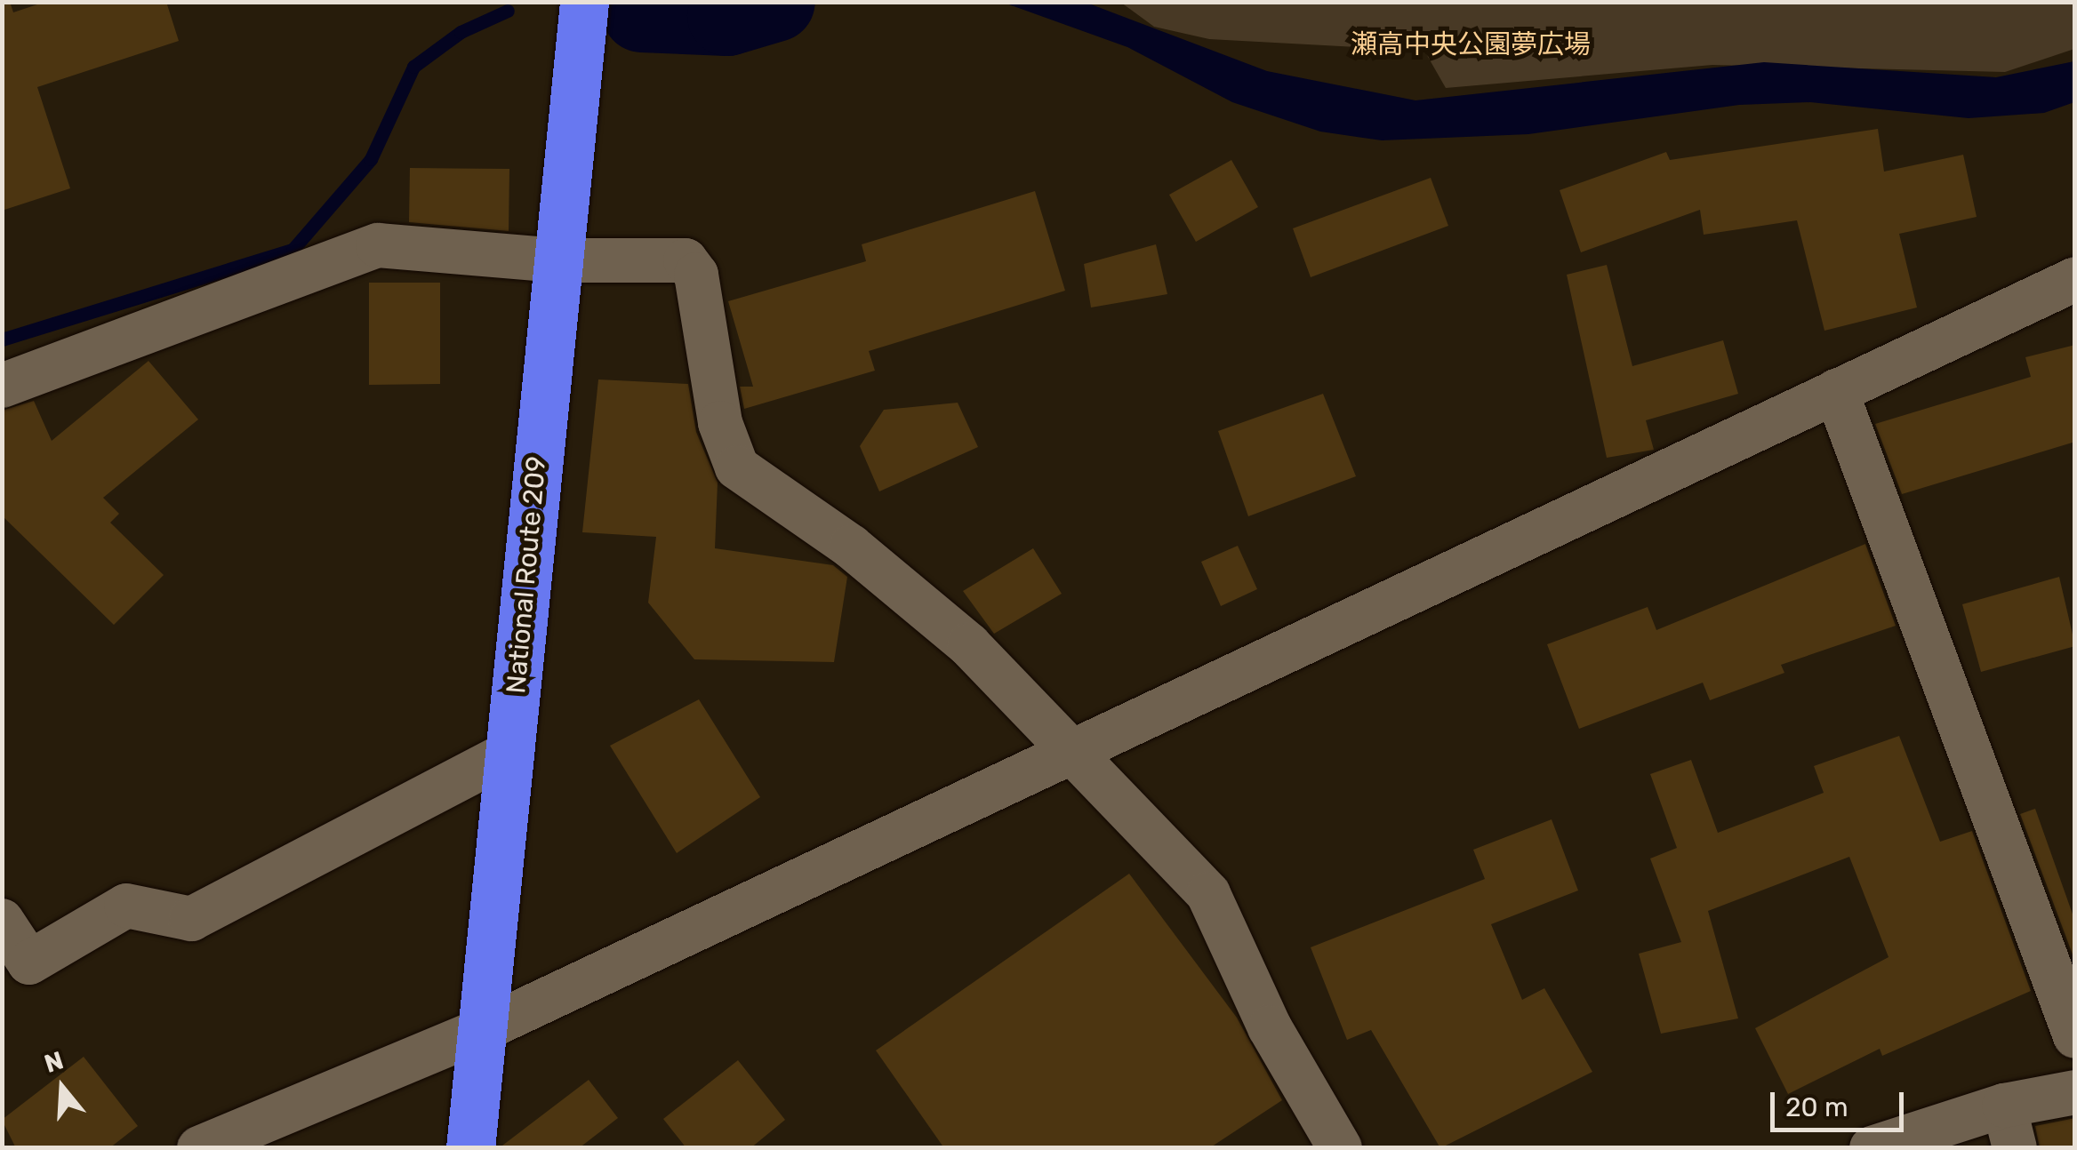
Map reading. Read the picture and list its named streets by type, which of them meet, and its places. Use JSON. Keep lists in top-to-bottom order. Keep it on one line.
{"streets":{"highway":["National Route 209"]},"parks":["瀬高中央公園夢広場"],"scale_bar":"20 m","north":"top"}
